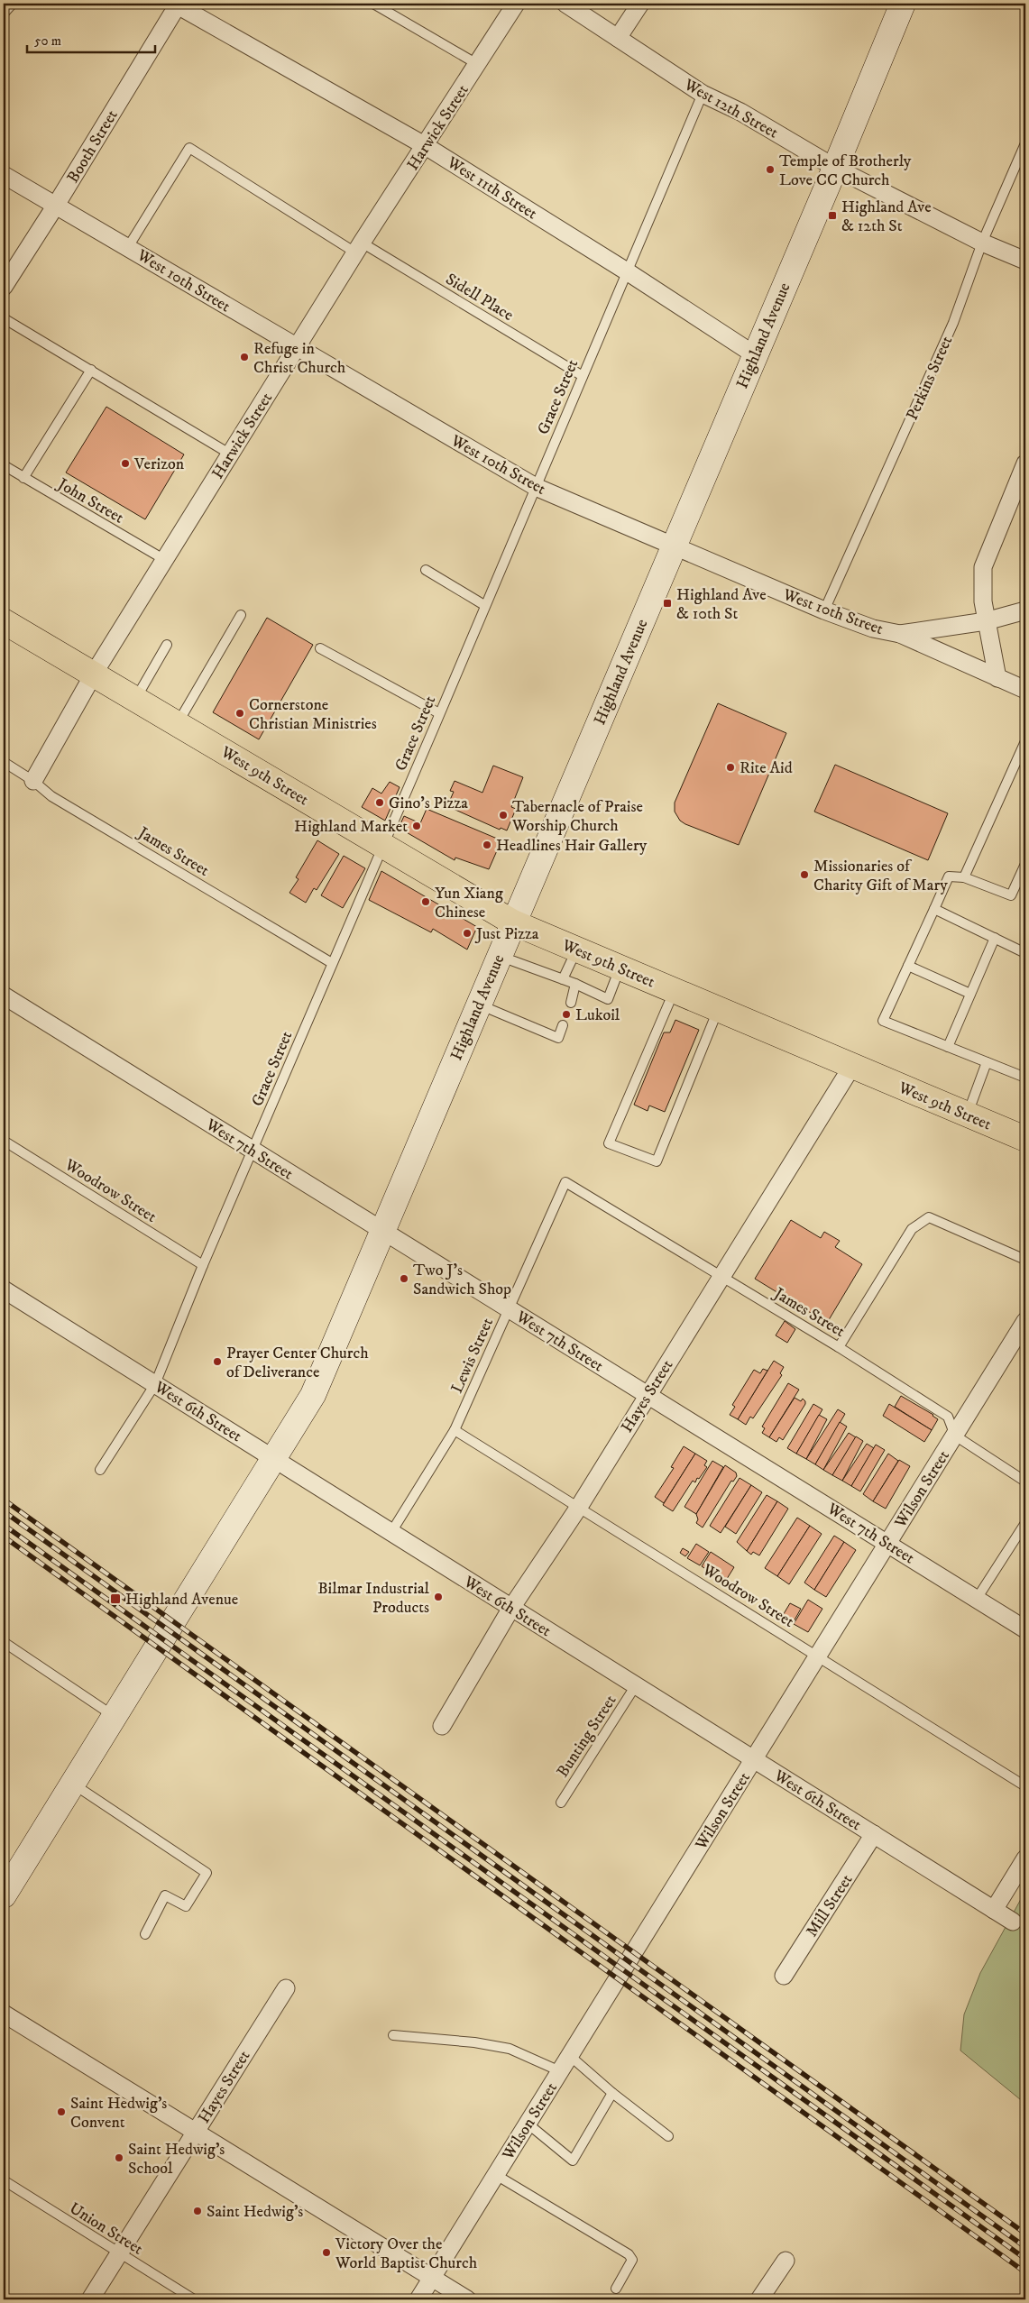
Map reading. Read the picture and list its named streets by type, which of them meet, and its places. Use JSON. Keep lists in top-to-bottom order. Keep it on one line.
{"streets":{"main road":["Highland Avenue","West 9th Street"],"street":["West 12th Street","Harwick Street","Booth Street","West 11th Street","West 10th Street","West 7th Street","Hayes Street","West 6th Street","Wilson Street","Mill Street"],"lane":["Sidell Place","Perkins Street","Grace Street","John Street","James Street","Woodrow Street","Lewis Street","Bunting Street","Union Street"]},"crossings":[["West 12th Street","Highland Avenue"],["West 12th Street","Perkins Street"],["West 12th Street","Grace Street"],["Harwick Street","West 11th Street"],["Harwick Street","West 10th Street"],["Harwick Street","Sidell Place"],["Harwick Street","John Street"],["Harwick Street","West 9th Street"],["Harwick Street","James Street"],["Booth Street","West 11th Street"],["Booth Street","West 10th Street"],["West 11th Street","Highland Avenue"],["West 11th Street","Grace Street"],["West 10th Street","Sidell Place"],["West 10th Street","Highland Avenue"],["West 10th Street","Perkins Street"],["West 10th Street","Grace Street"],["Sidell Place","Grace Street"],["Highland Avenue","West 9th Street"],["Highland Avenue","West 7th Street"],["Highland Avenue","West 6th Street"],["Grace Street","West 9th Street"],["Grace Street","James Street"],["Grace Street","West 7th Street"],["Grace Street","Woodrow Street"],["Grace Street","West 6th Street"],["West 9th Street","Hayes Street"],["James Street","Lewis Street"],["James Street","Hayes Street"],["James Street","Wilson Street"],["West 7th Street","Lewis Street"],["West 7th Street","Hayes Street"],["West 7th Street","Wilson Street"],["Woodrow Street","Lewis Street"],["Woodrow Street","Hayes Street"],["Woodrow Street","Wilson Street"],["Lewis Street","West 6th Street"],["Hayes Street","West 6th Street"],["Hayes Street","Union Street"],["West 6th Street","Wilson Street"],["West 6th Street","Bunting Street"],["West 6th Street","Mill Street"]],"places":{"other":["Temple of Brotherly Love CC Church","Refuge in Christ Church","Verizon","Cornerstone Christian Ministries","Rite Aid","Gino's Pizza","Tabernacle of Praise Worship Church","Highland Market","Headlines Hair Gallery","Missionaries of Charity Gift of Mary","Yun Xiang Chinese","Just Pizza","Lukoil","Two J's Sandwich Shop","Prayer Center Church of Deliverance","Bilmar Industrial Products","Saint Hedwig's Convent","Saint Hedwig's School","Saint Hedwig's","Victory Over the World Baptist Church"],"transit":["Highland Ave & 12th St","Highland Ave & 10th St","Highland Avenue"]},"scale_bar":"50 m"}
